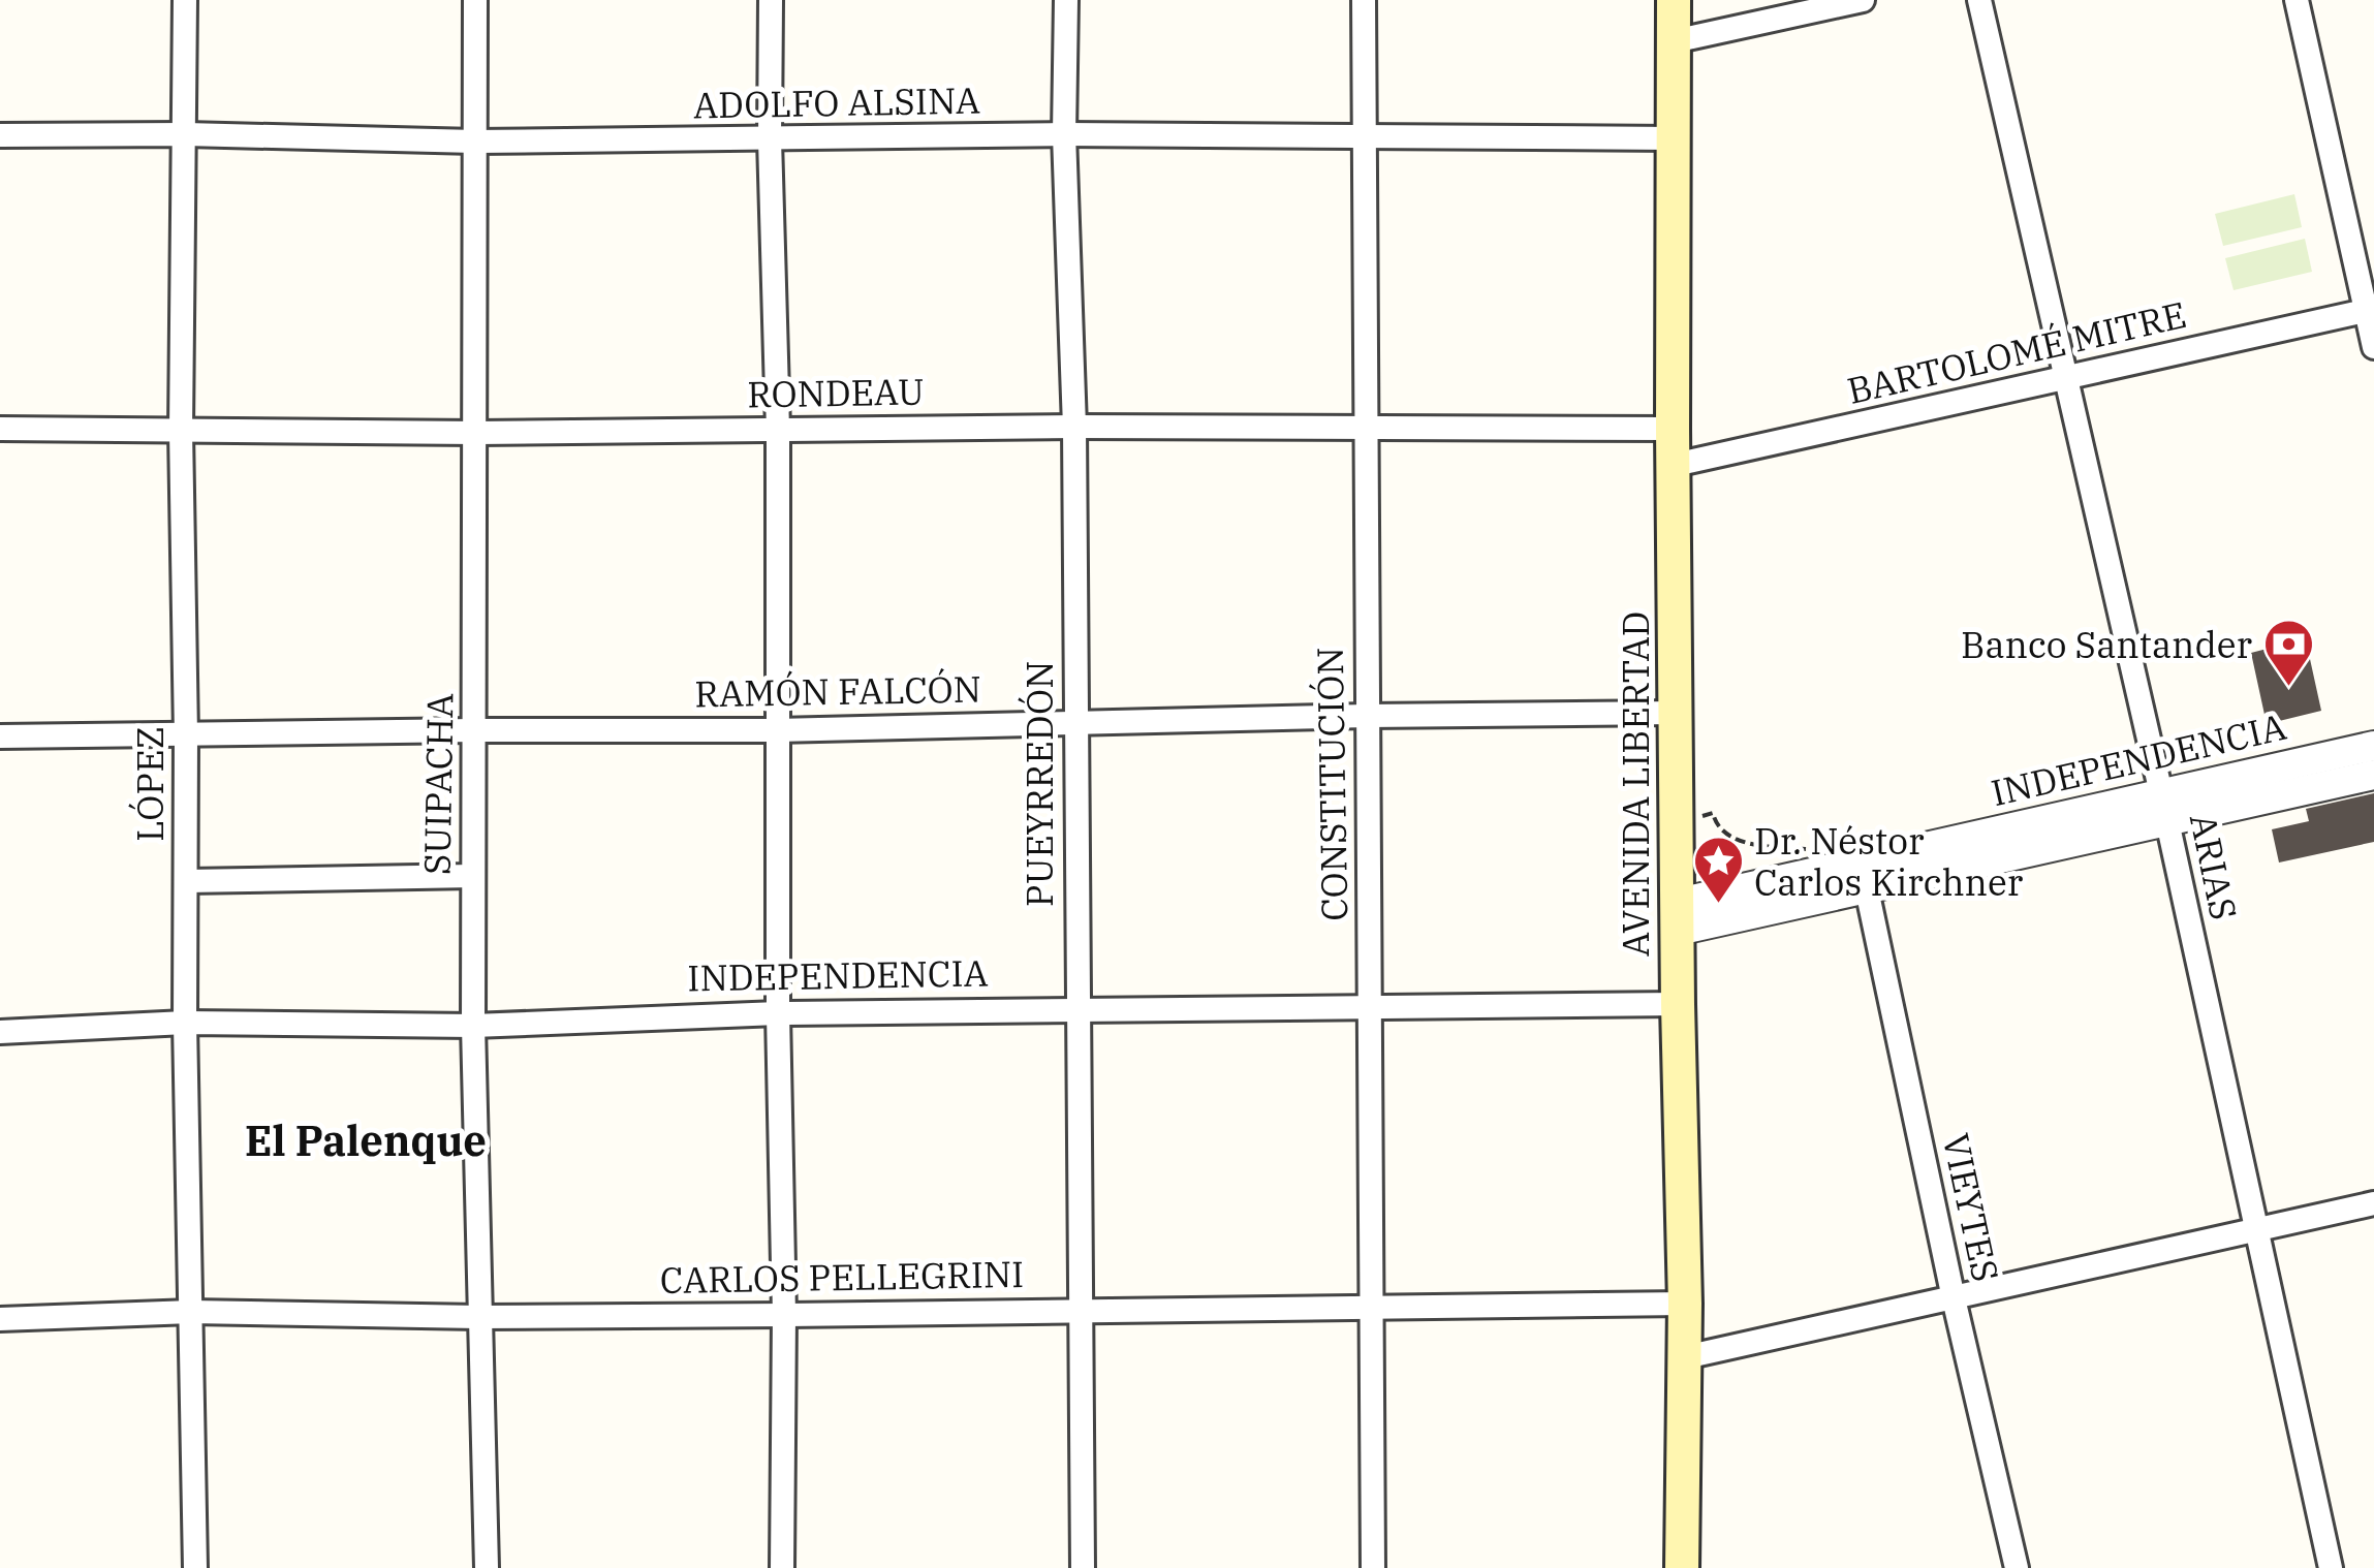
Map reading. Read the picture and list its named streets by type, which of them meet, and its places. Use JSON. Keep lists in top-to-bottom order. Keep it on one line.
{"streets":{"main road":["AVENIDA LIBERTAD"],"street":["ADOLFO ALSINA","BARTOLOMÉ MITRE","RONDEAU","RAMÓN FALCÓN","INDEPENDENCIA","LÓPEZ","SUIPACHA","PUEYRREDÓN","CONSTITUCIÓN","ARIAS","VIEYTES","CARLOS PELLEGRINI"]},"crossings":[["ADOLFO ALSINA","LÓPEZ"],["ADOLFO ALSINA","SUIPACHA"],["ADOLFO ALSINA","PUEYRREDÓN"],["ADOLFO ALSINA","CONSTITUCIÓN"],["ADOLFO ALSINA","AVENIDA LIBERTAD"],["BARTOLOMÉ MITRE","AVENIDA LIBERTAD"],["BARTOLOMÉ MITRE","ARIAS"],["RONDEAU","LÓPEZ"],["RONDEAU","SUIPACHA"],["RONDEAU","PUEYRREDÓN"],["RONDEAU","CONSTITUCIÓN"],["RONDEAU","AVENIDA LIBERTAD"],["RAMÓN FALCÓN","LÓPEZ"],["RAMÓN FALCÓN","SUIPACHA"],["RAMÓN FALCÓN","PUEYRREDÓN"],["RAMÓN FALCÓN","CONSTITUCIÓN"],["RAMÓN FALCÓN","AVENIDA LIBERTAD"],["INDEPENDENCIA","LÓPEZ"],["INDEPENDENCIA","SUIPACHA"],["INDEPENDENCIA","PUEYRREDÓN"],["INDEPENDENCIA","CONSTITUCIÓN"],["INDEPENDENCIA","AVENIDA LIBERTAD"],["INDEPENDENCIA","ARIAS"],["INDEPENDENCIA","VIEYTES"],["LÓPEZ","CARLOS PELLEGRINI"],["SUIPACHA","CARLOS PELLEGRINI"],["PUEYRREDÓN","CARLOS PELLEGRINI"],["CONSTITUCIÓN","CARLOS PELLEGRINI"],["AVENIDA LIBERTAD","CARLOS PELLEGRINI"]],"districts":["El Palenque"],"places":{"bank":["Banco Santander"],"place":["Dr. Néstor Carlos Kirchner"]}}
